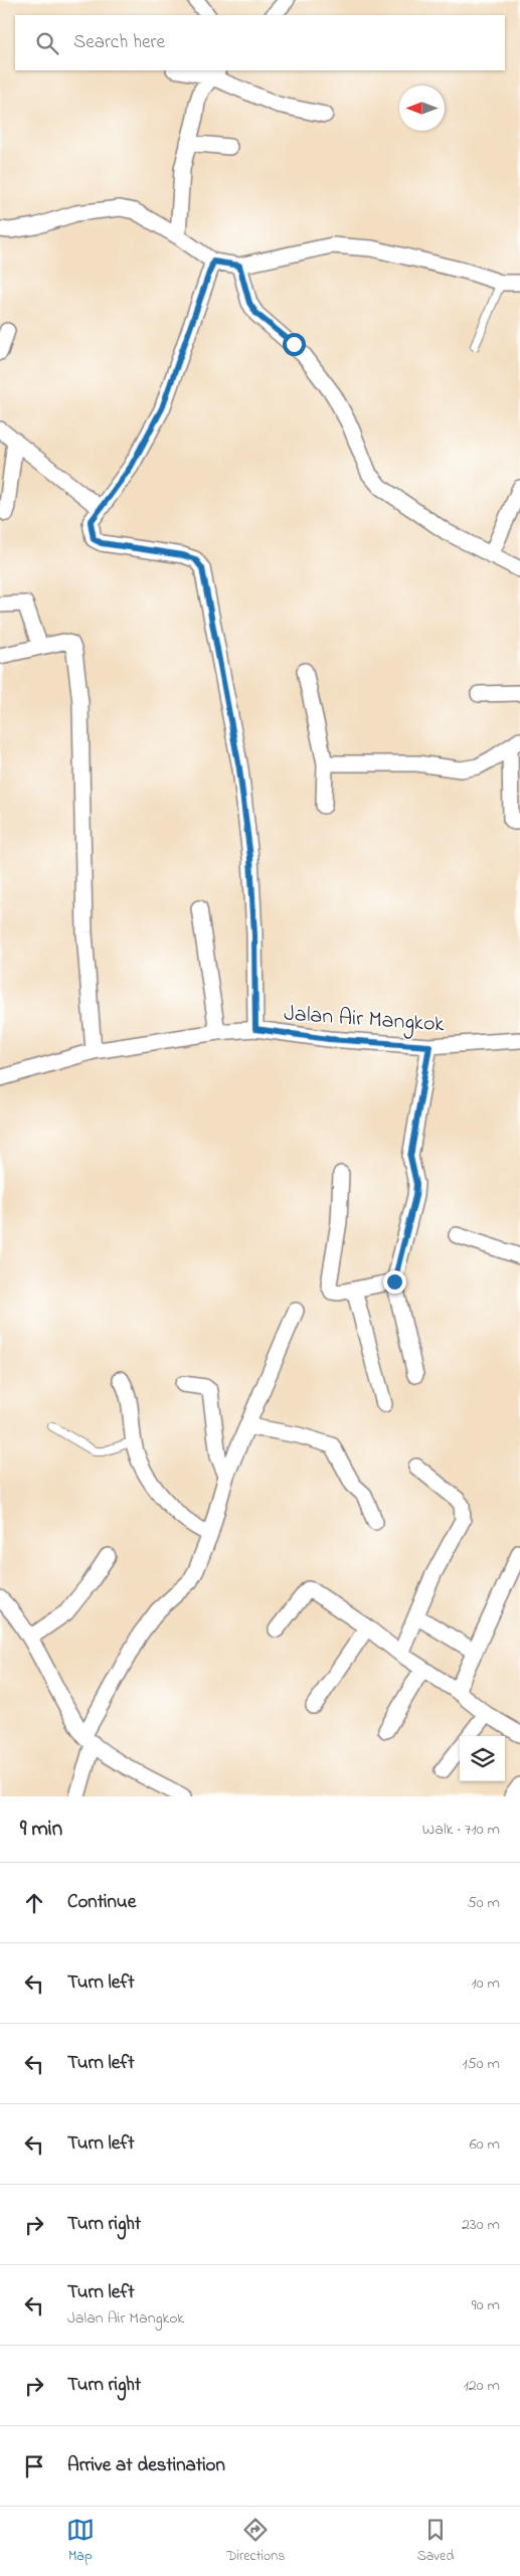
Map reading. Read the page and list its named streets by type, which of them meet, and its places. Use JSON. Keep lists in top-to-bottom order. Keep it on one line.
{"streets":{"street":["Jalan Air Mangkok"]},"north":"left","page":{"search":"Search here","heading":["9 min","Walk · 710 m"],"list":[["Continue","50 m"],["Turn left","10 m"],["Turn left","150 m"],["Turn left","60 m"],["Turn right","230 m"],["Turn left","Jalan Air Mangkok","90 m"],["Turn right","120 m"],"Arrive at destination"],"nav":["Map","Directions","Saved"]}}
